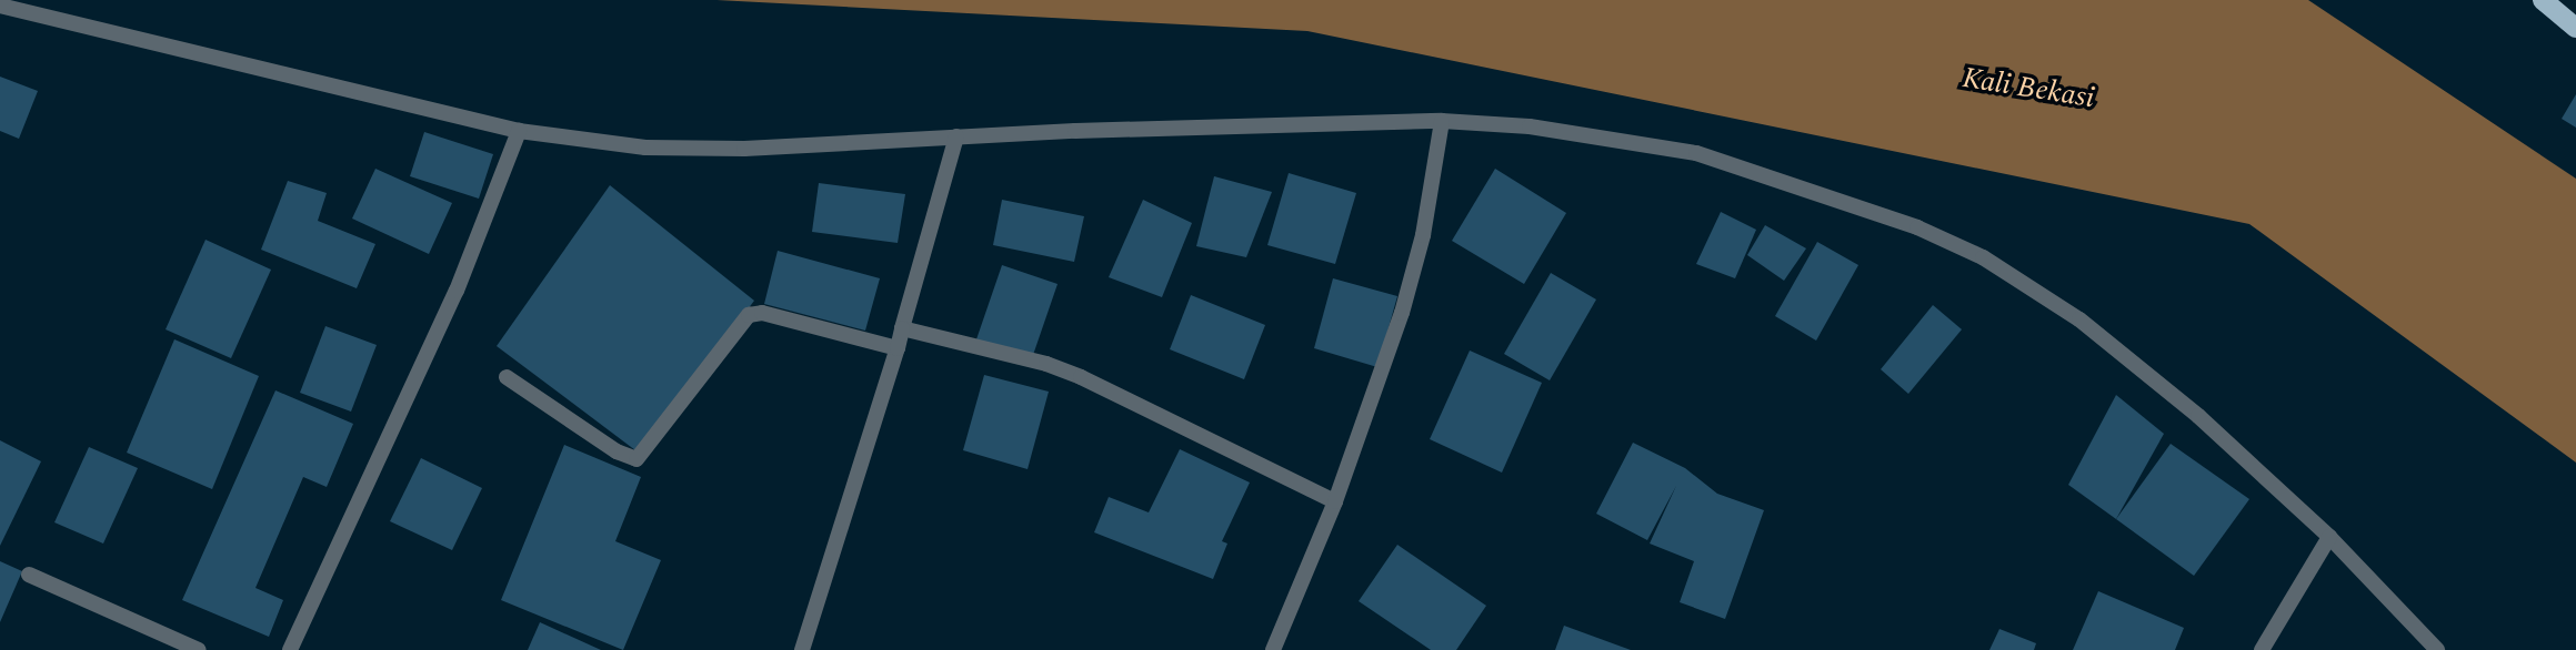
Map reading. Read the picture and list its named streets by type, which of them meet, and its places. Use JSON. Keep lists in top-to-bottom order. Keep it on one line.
{"water":["Kali Bekasi"]}
